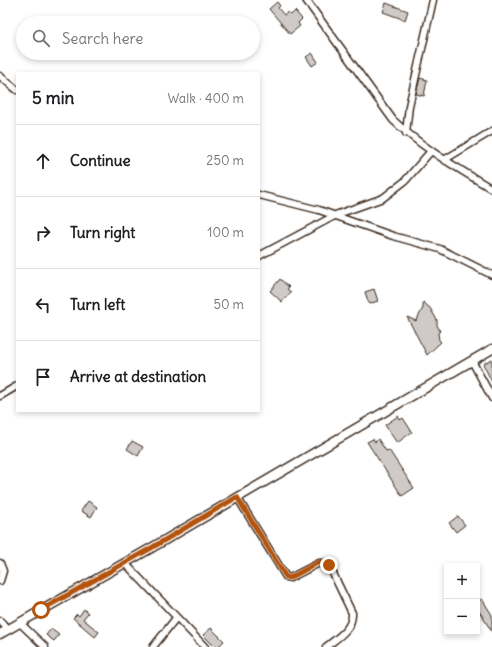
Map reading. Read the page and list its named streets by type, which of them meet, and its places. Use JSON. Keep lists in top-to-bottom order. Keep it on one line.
{"page":{"search":"Search here","heading":["5 min","Walk · 400 m"],"list":[["Continue","250 m"],["Turn right","100 m"],["Turn left","50 m"],"Arrive at destination"],"map_buttons":["+","−"]}}
